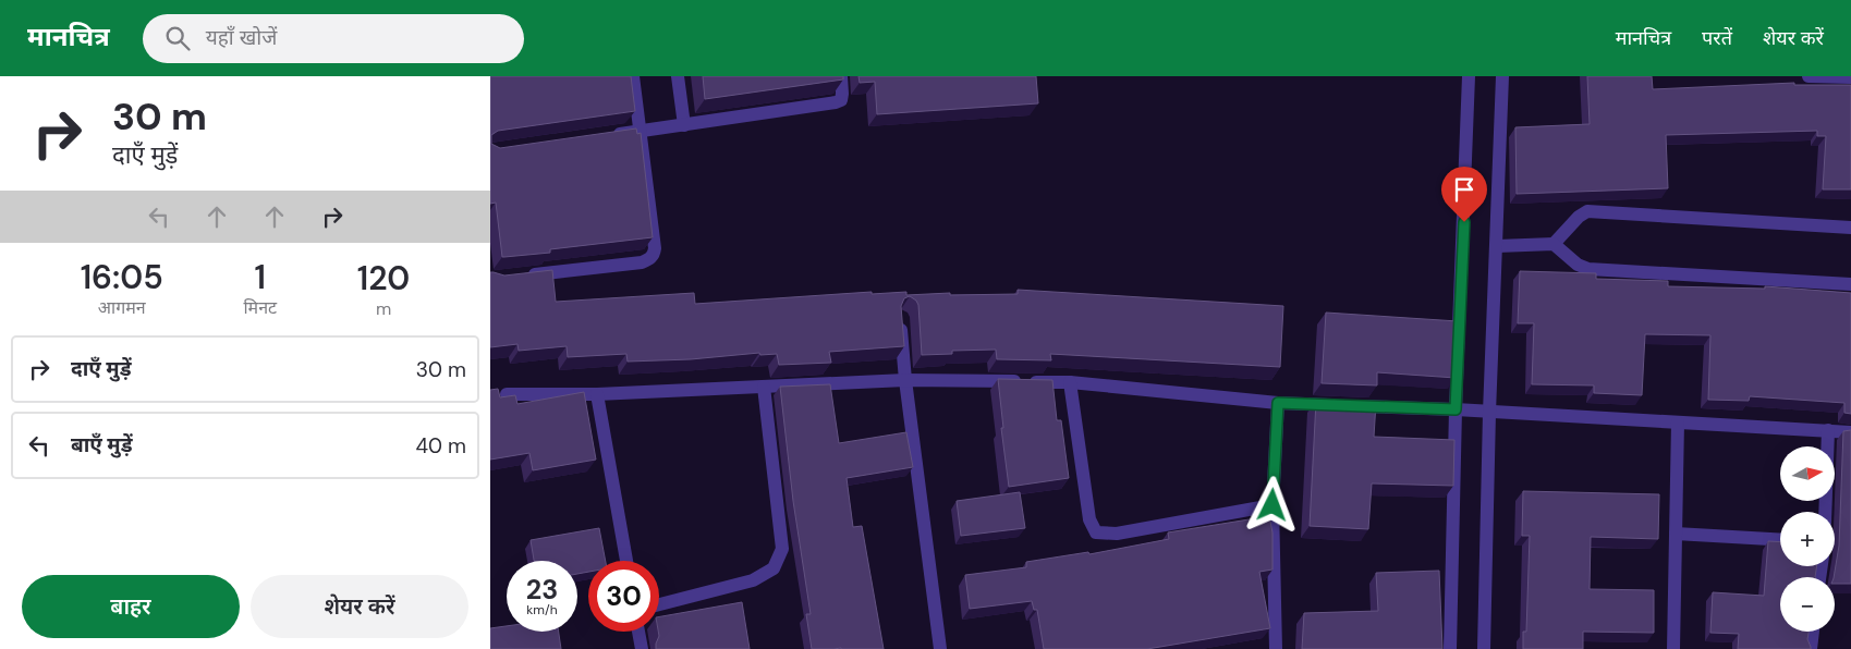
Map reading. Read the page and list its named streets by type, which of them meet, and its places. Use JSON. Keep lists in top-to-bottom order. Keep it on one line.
{"north":"right","page":{"header":"मानचित्र","search":"यहाँ खोजें","nav":["मानचित्र","परतें","शेयर करें"],"turn":["30 m","दाएँ मुड़ें"],"eta":["16:05","आगमन","1","मिनट","120","m"],"list":[{"name":"दाएँ मुड़ें","value":"30 m"},{"name":"बाएँ मुड़ें","value":"40 m"}],"map_buttons":["+","−"],"speed":"23 km/h","limit":"30","buttons":["बाहर","शेयर करें"]}}
